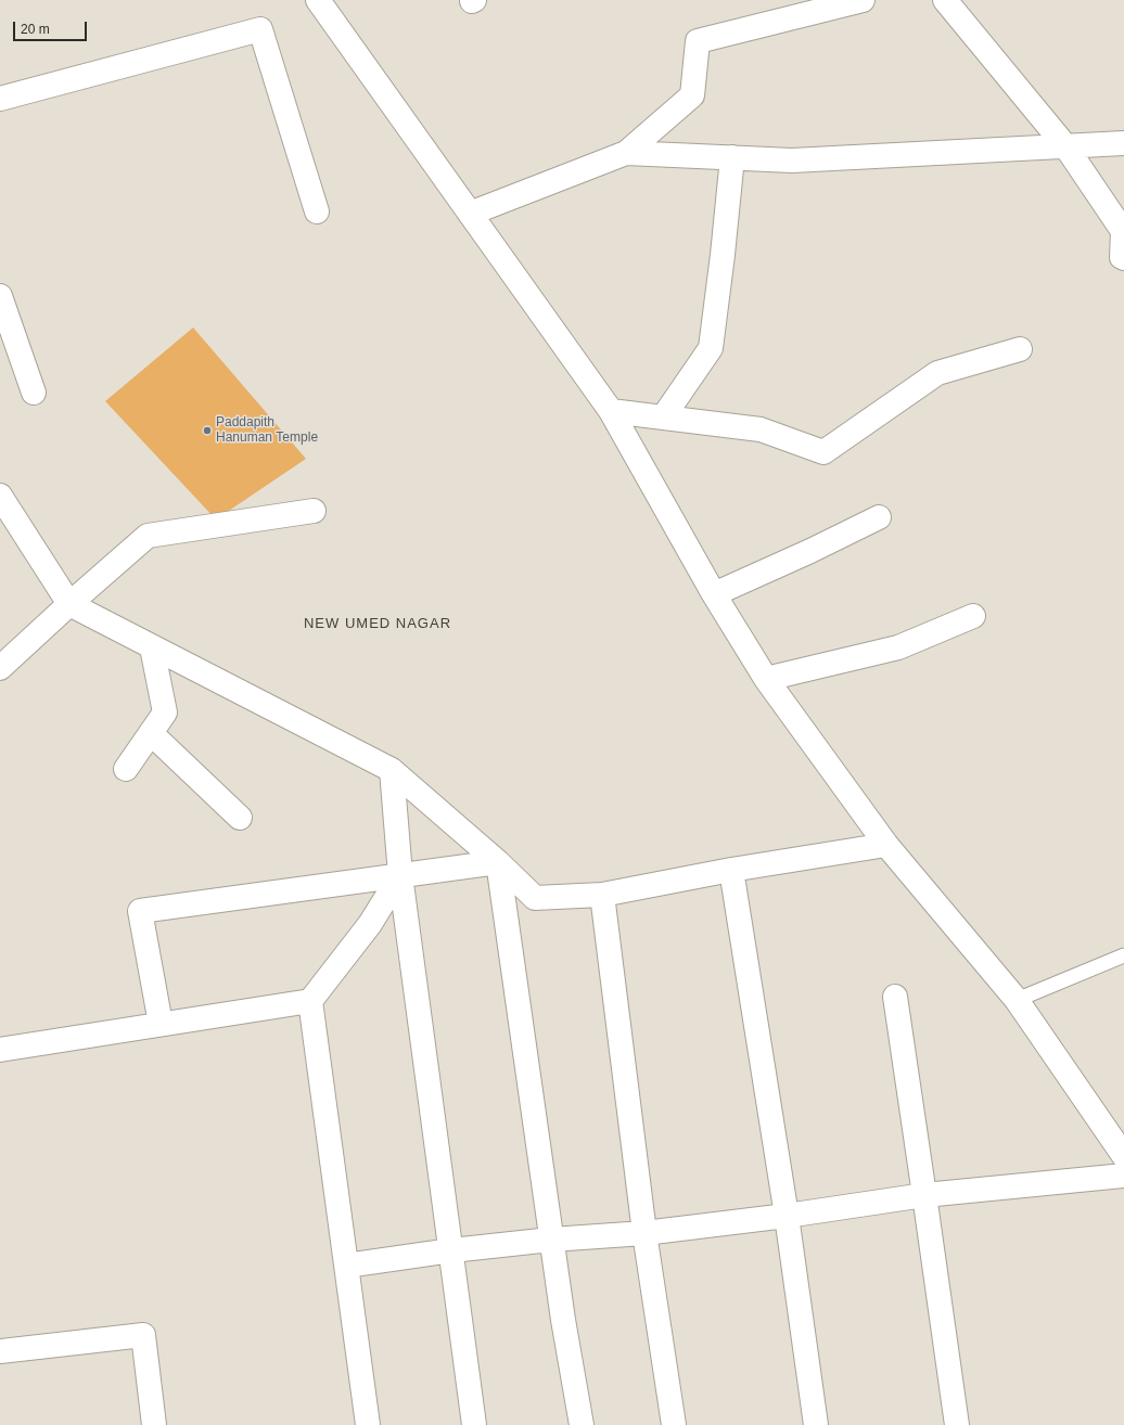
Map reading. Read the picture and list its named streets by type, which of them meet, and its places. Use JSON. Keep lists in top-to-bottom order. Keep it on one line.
{"districts":["NEW UMED NAGAR"],"places":["Paddapith Hanuman Temple"],"scale_bar":"20 m"}
